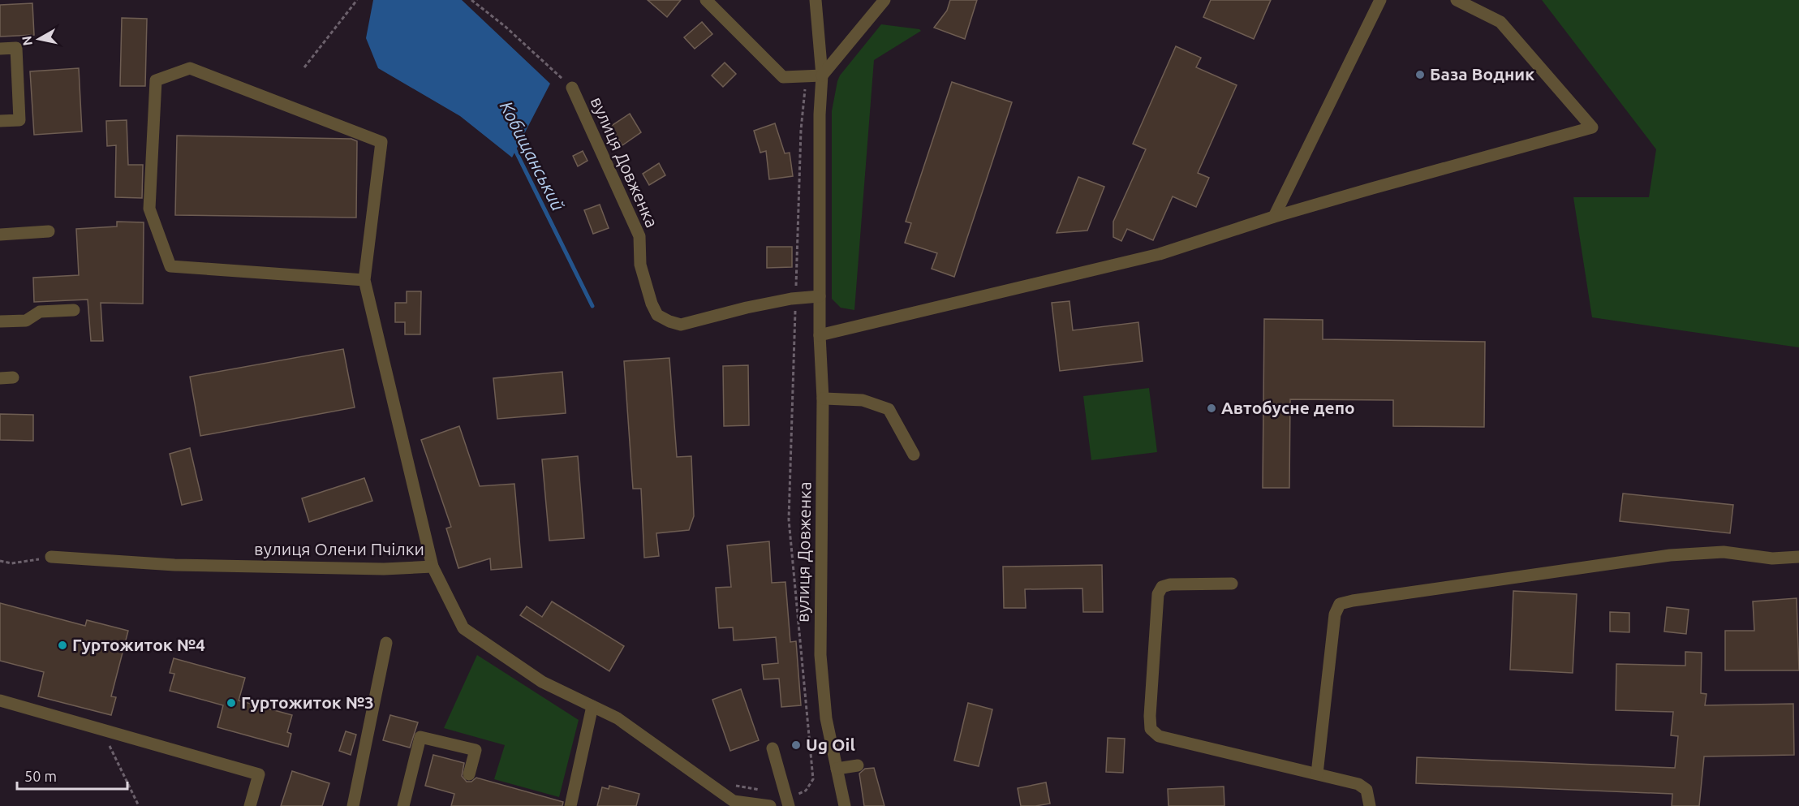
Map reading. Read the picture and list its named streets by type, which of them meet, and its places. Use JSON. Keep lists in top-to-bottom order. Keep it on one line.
{"streets":{"street":["вулиця Довженка","вулиця Олени Пчілки"]},"water":["Кобищанський"],"places":["База Водник","Автобусне депо","Гуртожиток №4","Гуртожиток №3","Ug Oil"],"scale_bar":"50 m","north":"left"}
